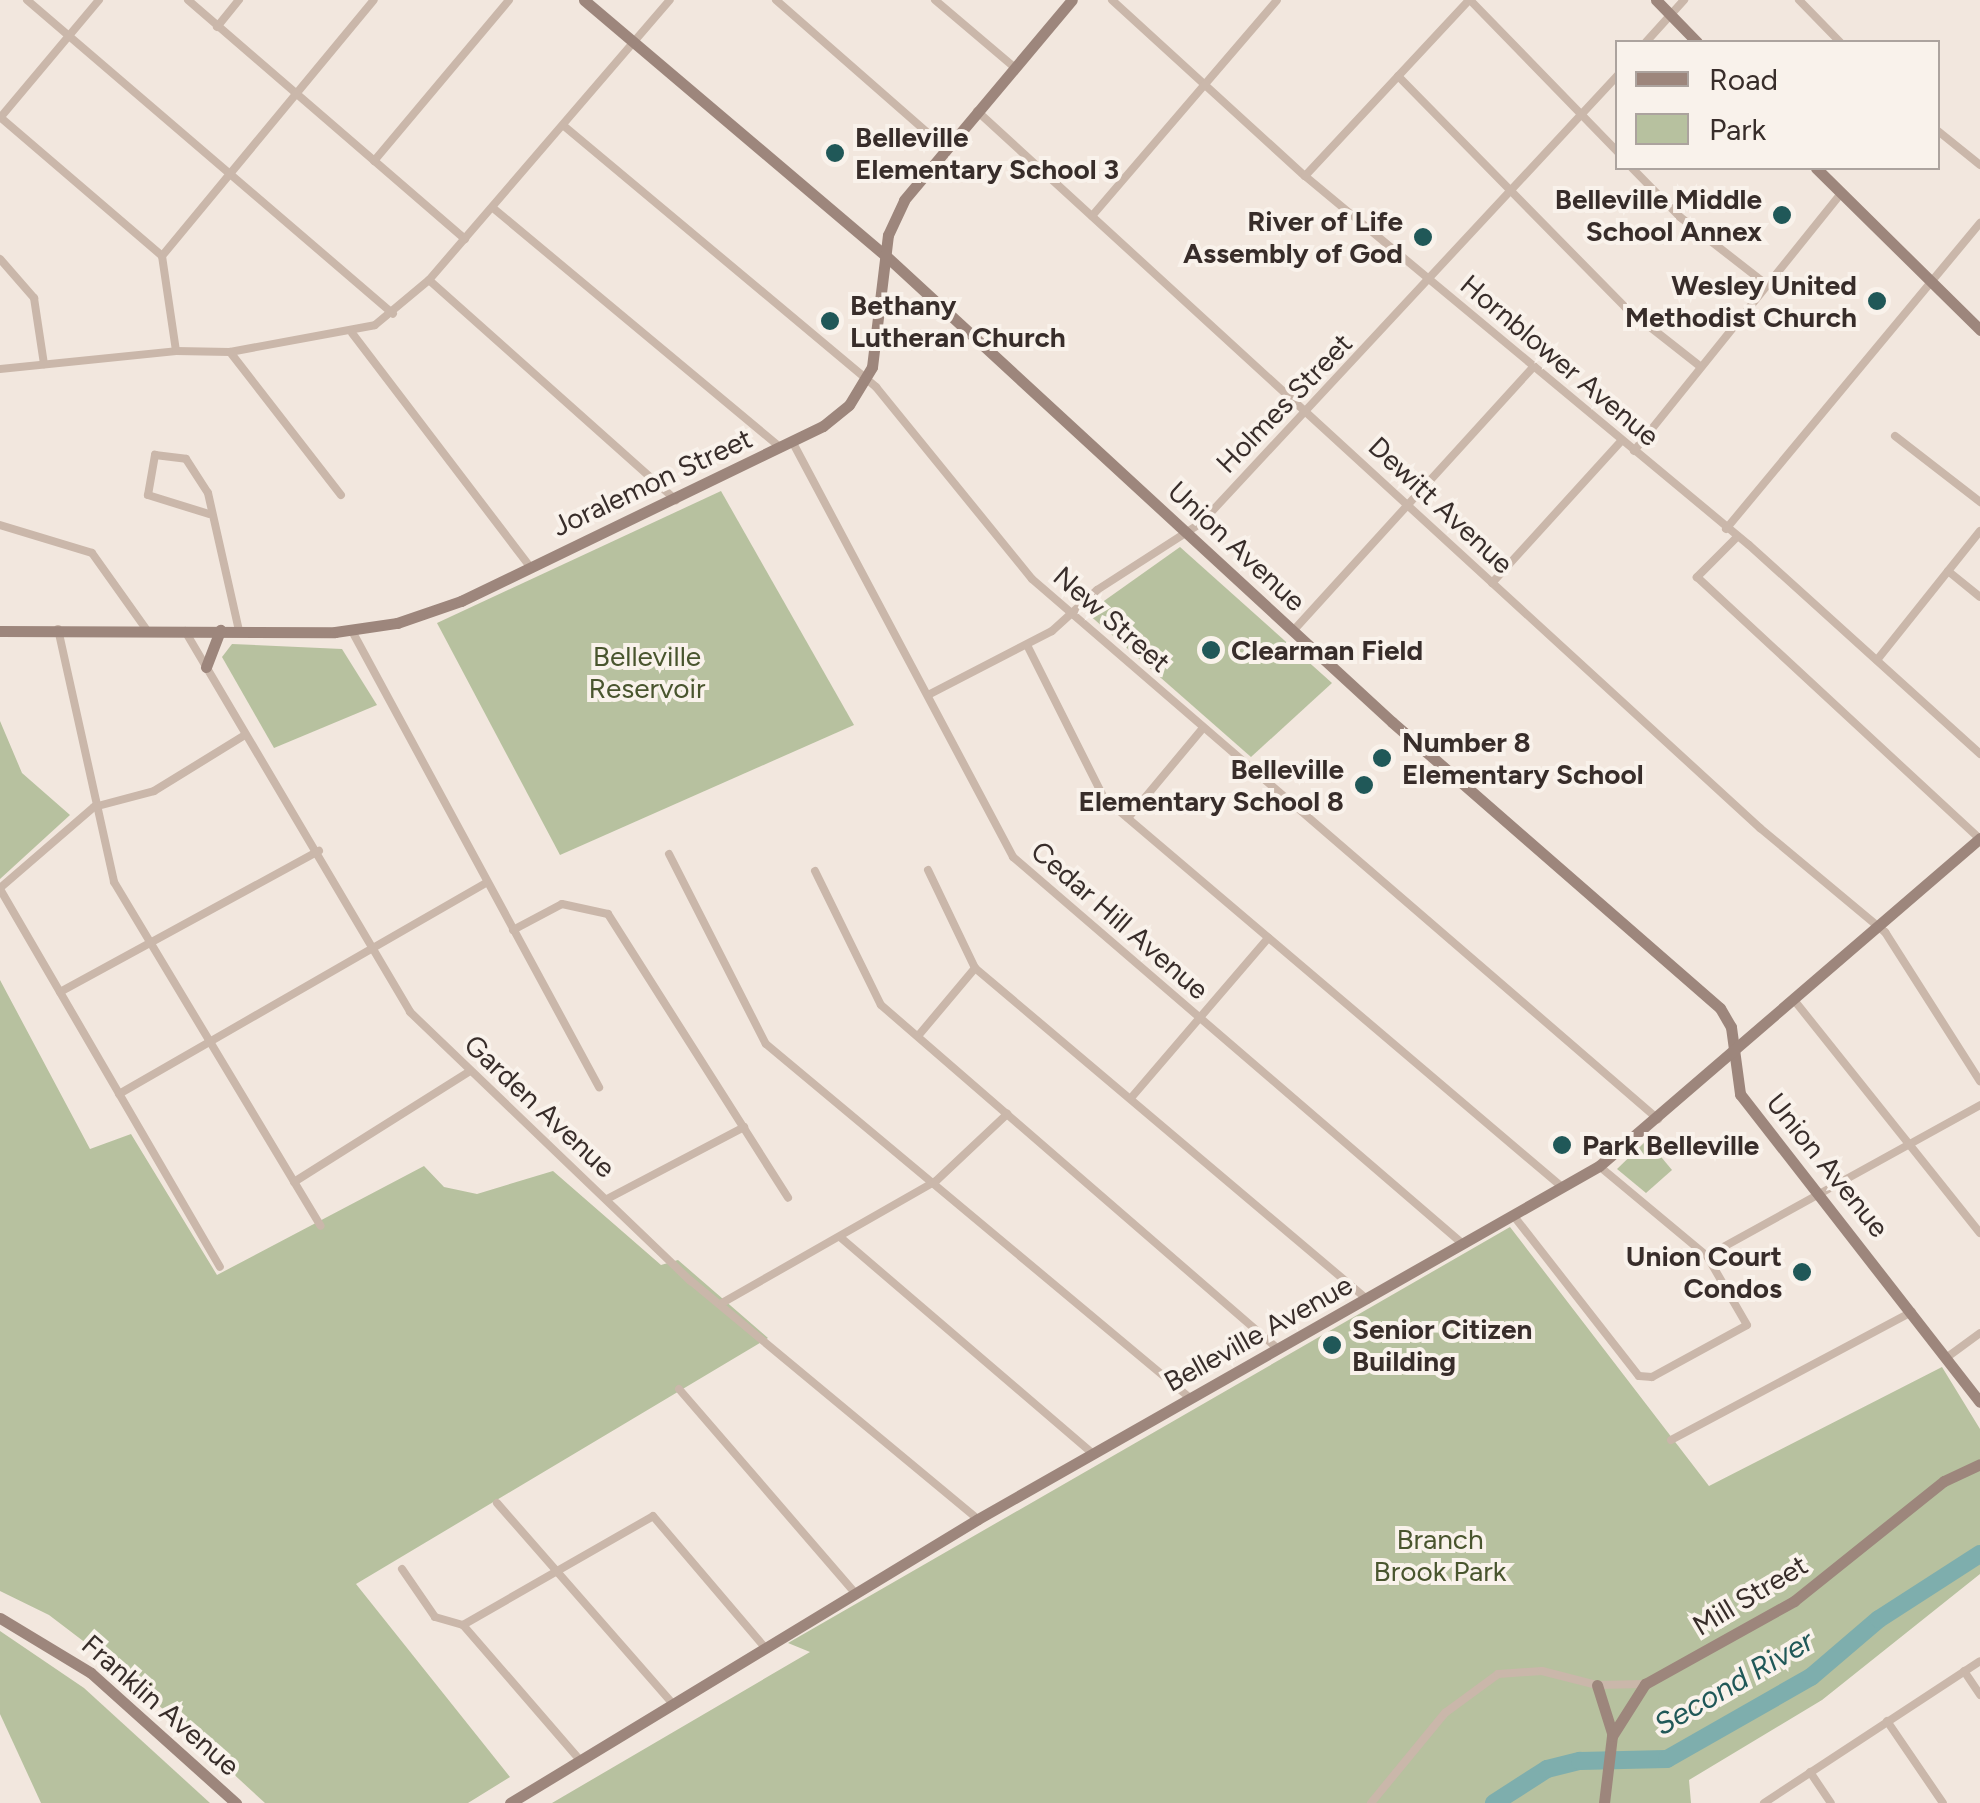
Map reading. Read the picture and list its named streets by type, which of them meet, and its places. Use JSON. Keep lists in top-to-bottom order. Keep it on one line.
{"streets":{"street":["Hornblower Avenue","Holmes Street","Joralemon Street","Dewitt Avenue","Union Avenue","New Street","Cedar Hill Avenue","Garden Avenue","Belleville Avenue","Mill Street","Franklin Avenue"]},"crossings":[["Hornblower Avenue","Holmes Street"],["Holmes Street","Dewitt Avenue"],["Holmes Street","Union Avenue"],["Holmes Street","New Street"],["Holmes Street","Cedar Hill Avenue"],["Joralemon Street","New Street"],["Joralemon Street","Cedar Hill Avenue"],["Joralemon Street","Garden Avenue"],["Dewitt Avenue","Belleville Avenue"],["Union Avenue","Belleville Avenue"],["New Street","Belleville Avenue"],["Cedar Hill Avenue","Belleville Avenue"],["Garden Avenue","Belleville Avenue"]],"water":["Second River"],"parks":["Belleville Reservoir","Branch Brook Park"],"places":["Belleville Elementary School 3","Belleville Middle School Annex","River of Life Assembly of God","Wesley United Methodist Church","Bethany Lutheran Church","Clearman Field","Number 8 Elementary School","Belleville Elementary School 8","Park Belleville","Union Court Condos","Senior Citizen Building"],"legend":["Road","Park"]}
